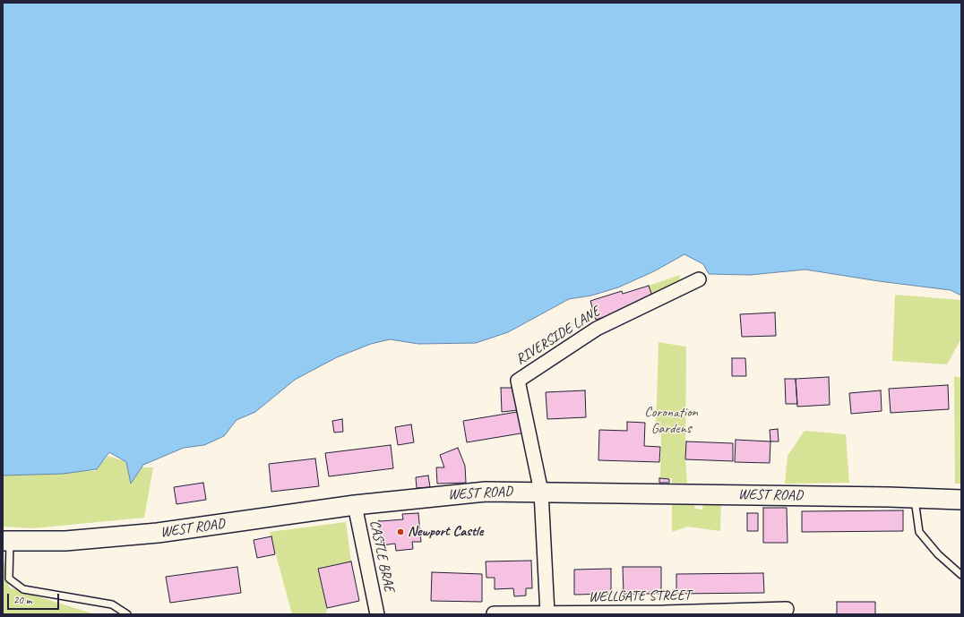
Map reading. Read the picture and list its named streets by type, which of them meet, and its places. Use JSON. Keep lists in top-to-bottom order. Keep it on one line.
{"streets":{"main road":["WEST ROAD"],"street":["RIVERSIDE LANE","CASTLE BRAE","WELLGATE STREET"]},"crossings":[["RIVERSIDE LANE","WEST ROAD"],["WEST ROAD","CASTLE BRAE"]],"parks":["Coronation Gardens"],"places":["Newport Castle"],"scale_bar":"20 m"}
